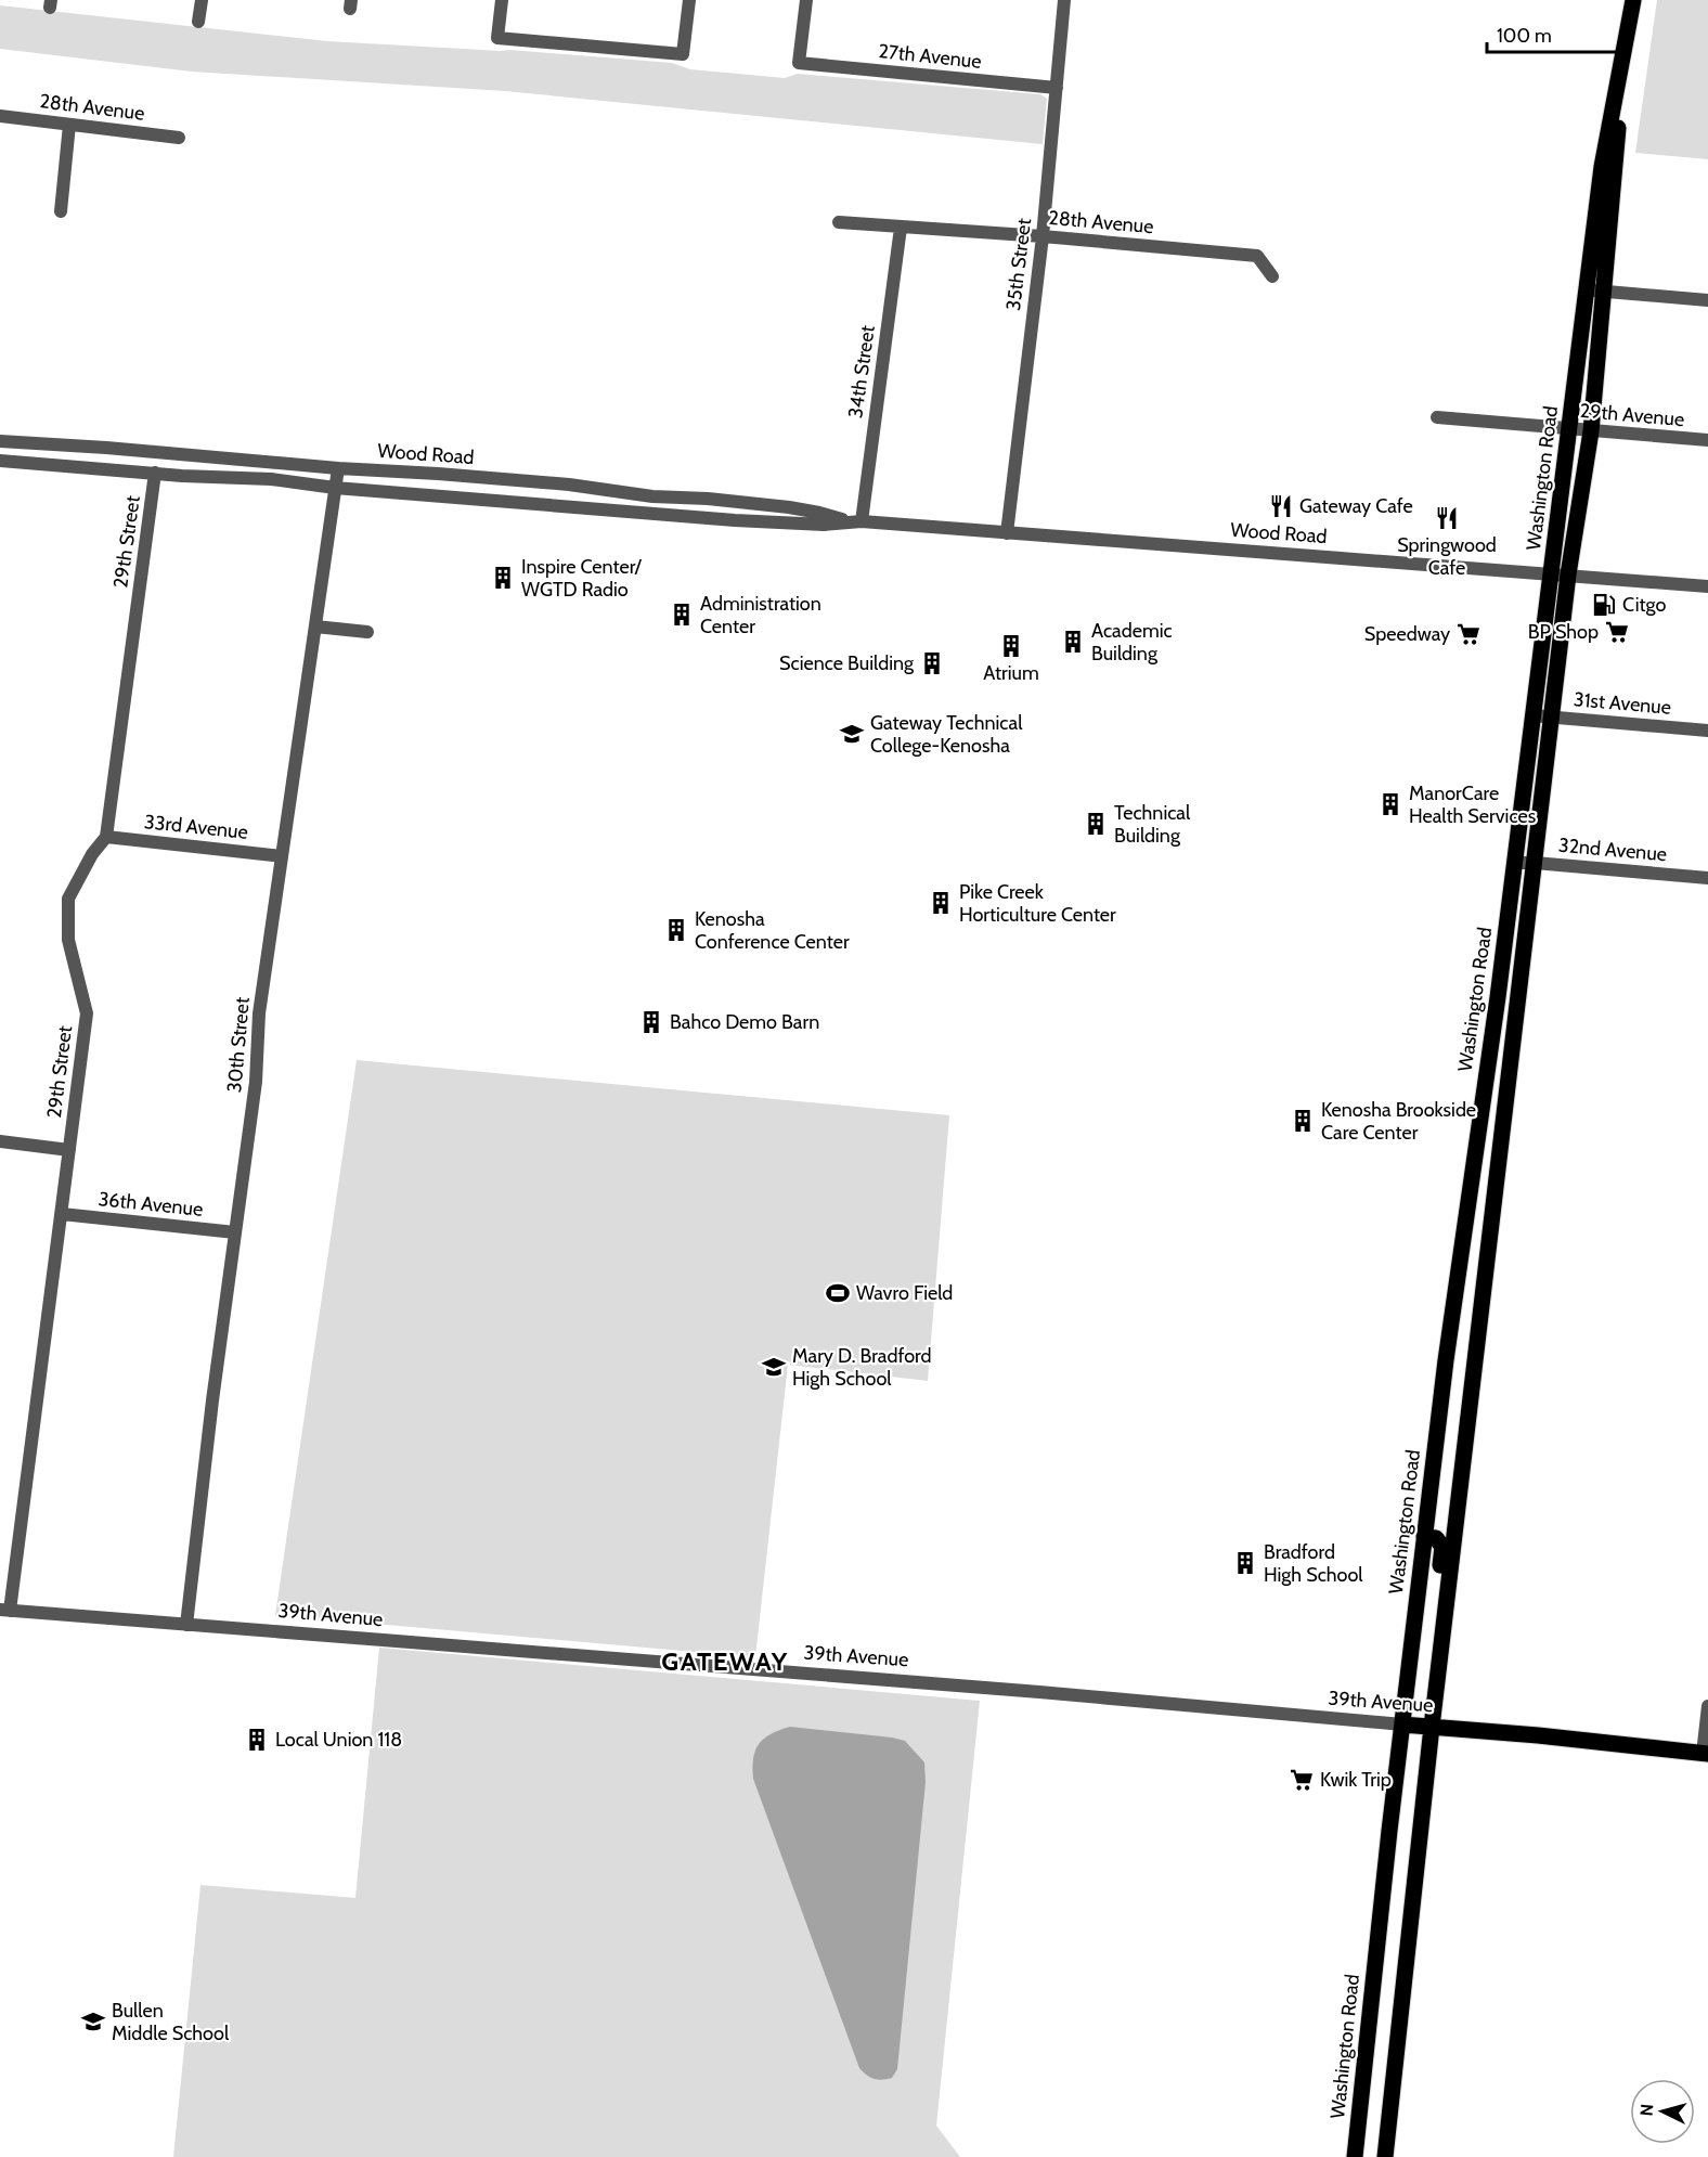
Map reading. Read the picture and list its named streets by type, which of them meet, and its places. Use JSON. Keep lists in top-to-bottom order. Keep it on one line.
{"streets":{"main road":["Washington Road","39th Avenue"],"street":["27th Avenue","28th Avenue","35th Street","34th Street","29th Avenue","Wood Road","29th Street","31st Avenue","33rd Avenue","32nd Avenue","30th Street","36th Avenue"]},"crossings":[["27th Avenue","35th Street"],["28th Avenue","35th Street"],["28th Avenue","34th Street"],["35th Street","Wood Road"],["34th Street","Wood Road"],["29th Avenue","Washington Road"],["Wood Road","Washington Road"],["Wood Road","29th Street"],["Wood Road","30th Street"],["Washington Road","31st Avenue"],["Washington Road","32nd Avenue"],["Washington Road","39th Avenue"],["29th Street","33rd Avenue"],["29th Street","36th Avenue"],["29th Street","39th Avenue"],["33rd Avenue","30th Street"],["30th Street","36th Avenue"],["30th Street","39th Avenue"]],"districts":["GATEWAY"],"places":{"restaurant":["Gateway Cafe","Springwood Cafe"],"building":["Inspire Center/ WGTD Radio","Administration Center","Academic Building","Atrium","Science Building","ManorCare Health Services","Technical Building","Pike Creek Horticulture Center","Kenosha Conference Center","Bahco Demo Barn","Kenosha Brookside Care Center","Bradford High School","Local Union 118"],"fuel station":["Citgo"],"supermarket":["BP Shop","Speedway","Kwik Trip"],"school or university":["Gateway Technical College-Kenosha","Mary D. Bradford High School","Bullen Middle School"],"sports":["Wavro Field"]},"scale_bar":"100 m","north":"left"}
